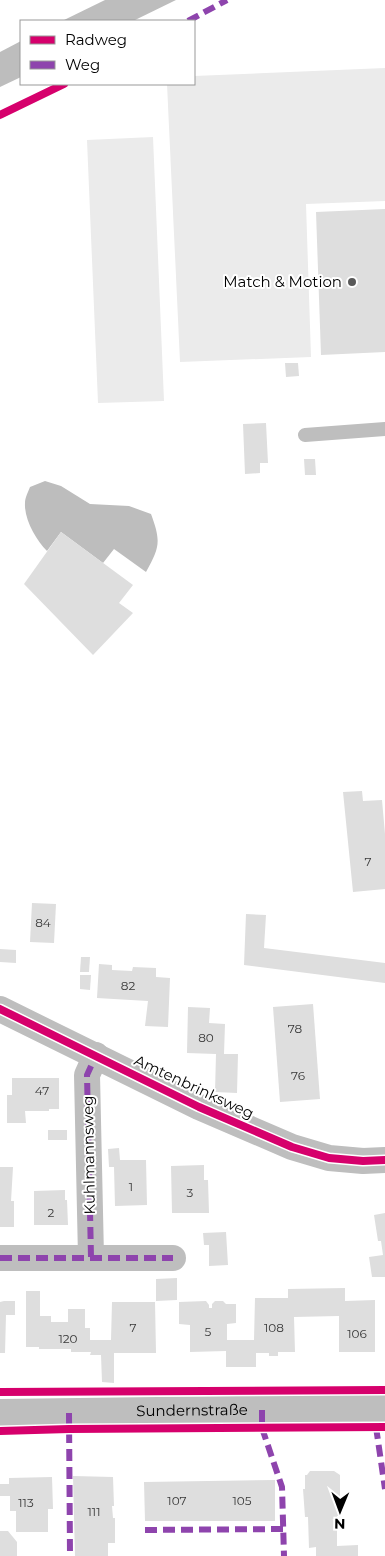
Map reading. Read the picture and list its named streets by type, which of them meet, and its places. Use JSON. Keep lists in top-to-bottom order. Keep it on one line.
{"streets":{"street":["Amtenbrinksweg","Kuhlmannsweg","Sundernstraße"]},"crossings":[["Amtenbrinksweg","Kuhlmannsweg"]],"places":["Match & Motion"],"house_numbers":["7","84","82","78","80","76","47","1","3","2","7","108","5","106","120","107","105","113","111"],"legend":["Radweg","Weg"],"north":"bottom"}
